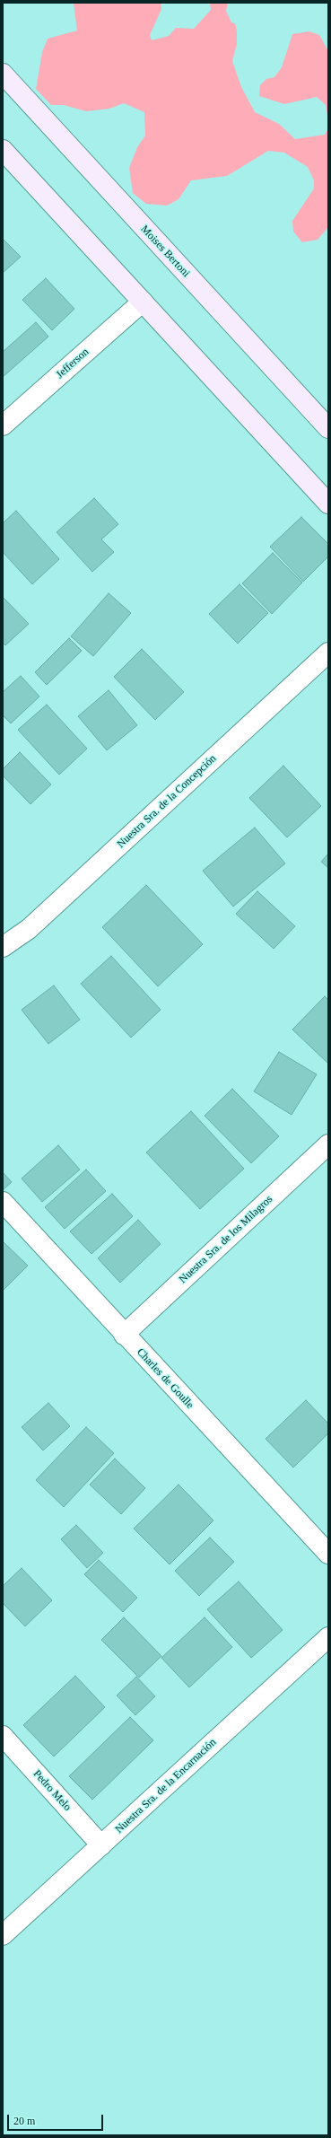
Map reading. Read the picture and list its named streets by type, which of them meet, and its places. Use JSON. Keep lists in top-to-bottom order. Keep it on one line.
{"streets":{"street":["Moises Bertoni","Jefferson","Nuestra Sra. de la Concepción","Nuestra Sra. de los Milagros","Charles de Goulle","Nuestra Sra. de la Encarnación","Pedro Melo"]},"crossings":[["Nuestra Sra. de los Milagros","Charles de Goulle"],["Nuestra Sra. de la Encarnación","Pedro Melo"]],"scale_bar":"20 m"}
